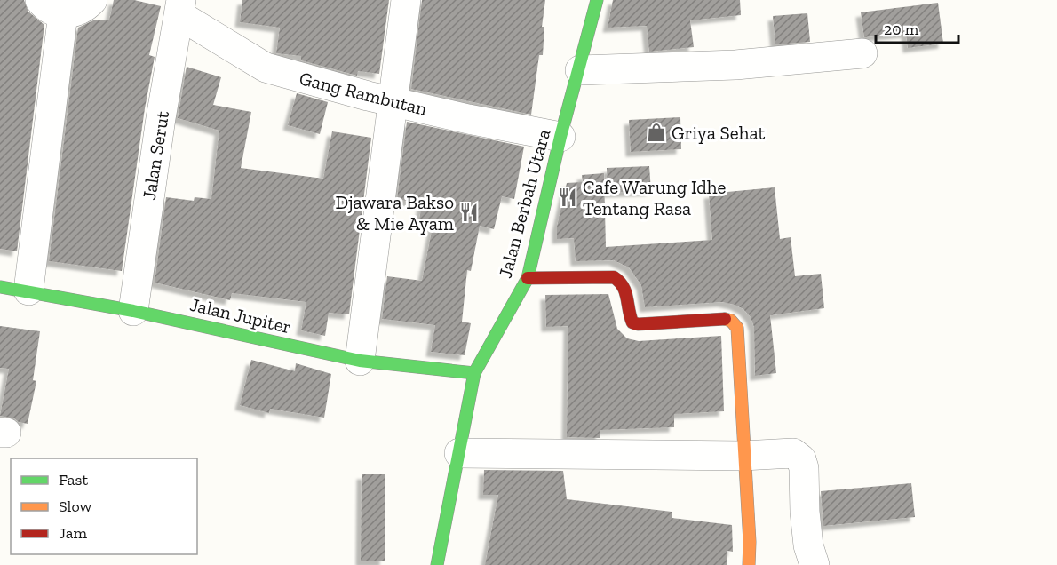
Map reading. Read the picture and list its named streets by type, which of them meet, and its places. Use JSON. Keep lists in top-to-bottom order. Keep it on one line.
{"streets":{"street":["Gang Rambutan","Jalan Serut","Jalan Berbah Utara","Jalan Jupiter"]},"crossings":[["Gang Rambutan","Jalan Serut"],["Gang Rambutan","Jalan Berbah Utara"],["Jalan Serut","Jalan Jupiter"],["Jalan Berbah Utara","Jalan Jupiter"]],"places":{"shop":["Griya Sehat"],"restaurant":["Cafe Warung Idhe Tentang Rasa","Djawara Bakso & Mie Ayam"]},"legend":["Fast","Slow","Jam"],"scale_bar":"20 m"}
